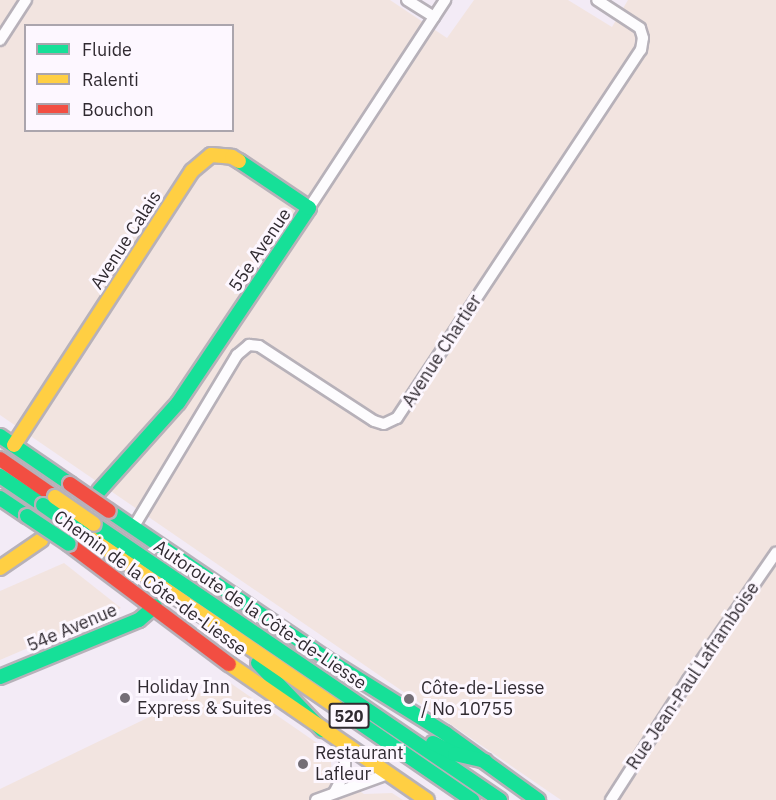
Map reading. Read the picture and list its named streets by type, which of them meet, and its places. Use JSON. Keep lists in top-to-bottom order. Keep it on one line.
{"streets":{"main road":["Avenue Calais","55e Avenue","Chemin de la Côte-de-Liesse","Autoroute de la Côte-de-Liesse","54e Avenue","520"],"street":["Avenue Chartier","Rue Jean-Paul Laframboise"]},"crossings":[["Avenue Calais","55e Avenue"],["Avenue Calais","Chemin de la Côte-de-Liesse"],["Avenue Chartier","Chemin de la Côte-de-Liesse"],["Chemin de la Côte-de-Liesse","54e Avenue"]],"places":["Holiday Inn Express & Suites","Côte-de-Liesse / No 10755","Restaurant Lafleur"],"legend":["Fluide","Ralenti","Bouchon"]}
